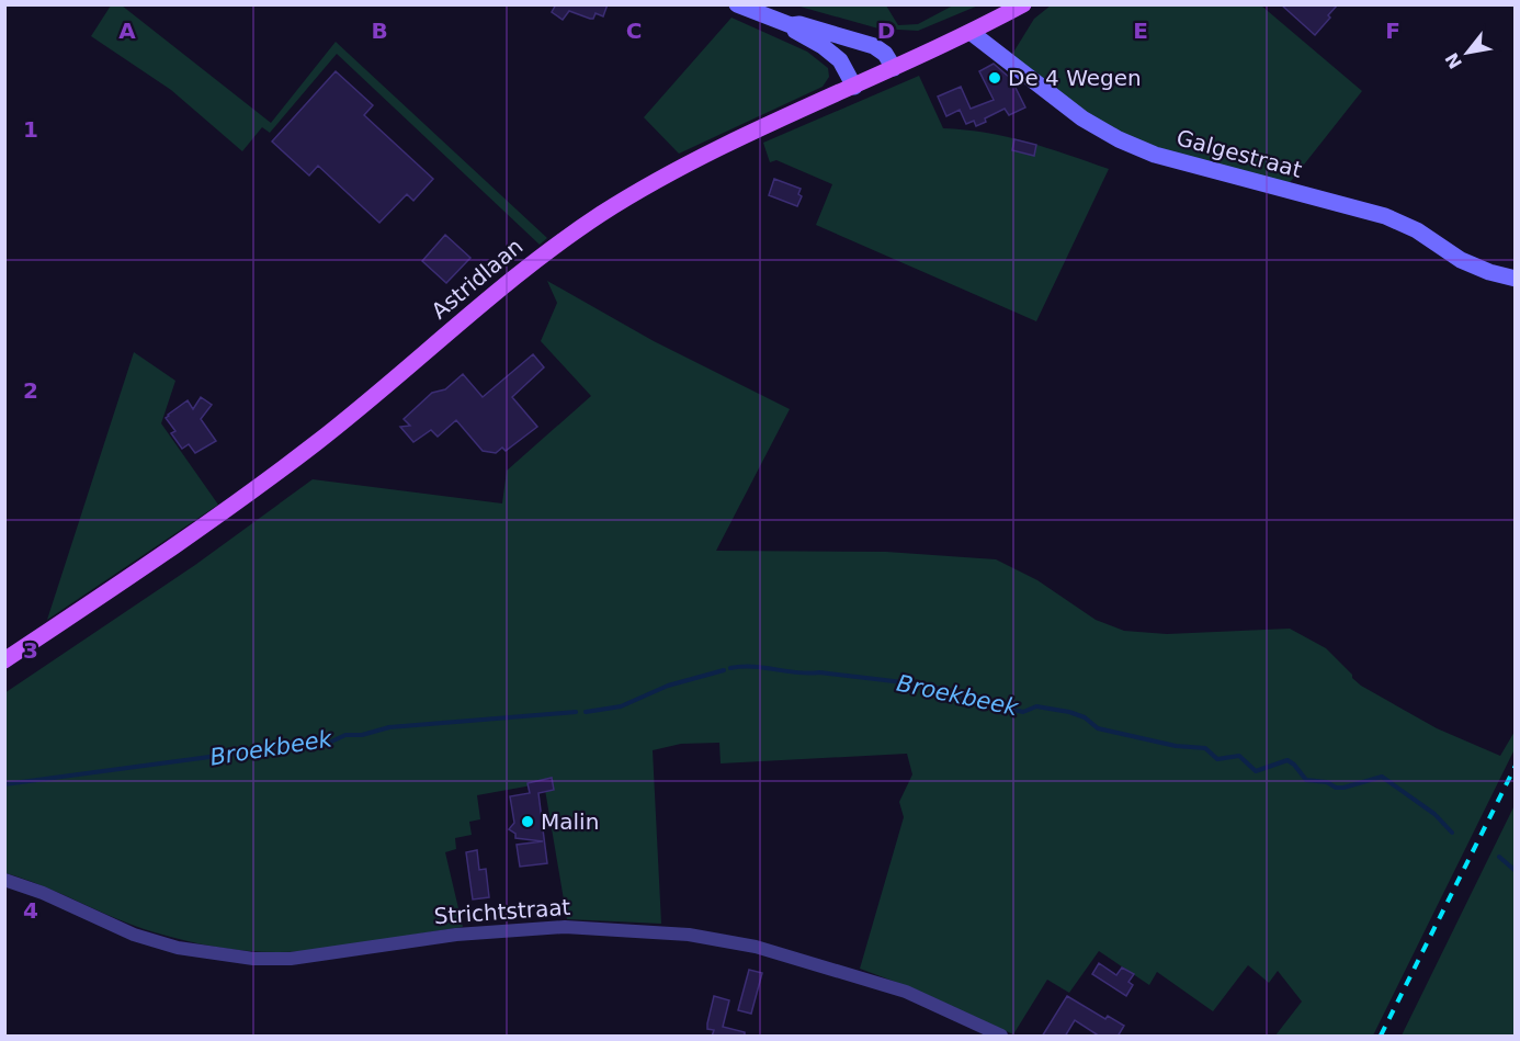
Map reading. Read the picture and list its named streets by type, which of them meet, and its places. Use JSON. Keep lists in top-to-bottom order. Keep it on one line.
{"streets":{"main road":["Astridlaan"],"street":["Galgestraat","Strichtstraat"]},"crossings":[["Galgestraat","Astridlaan"]],"water":["Broekbeek"],"places":["De 4 Wegen","Malin"],"north":"bottom left","grid":{"columns":["A","B","C","D","E","F"],"rows":["1","2","3","4"]}}
